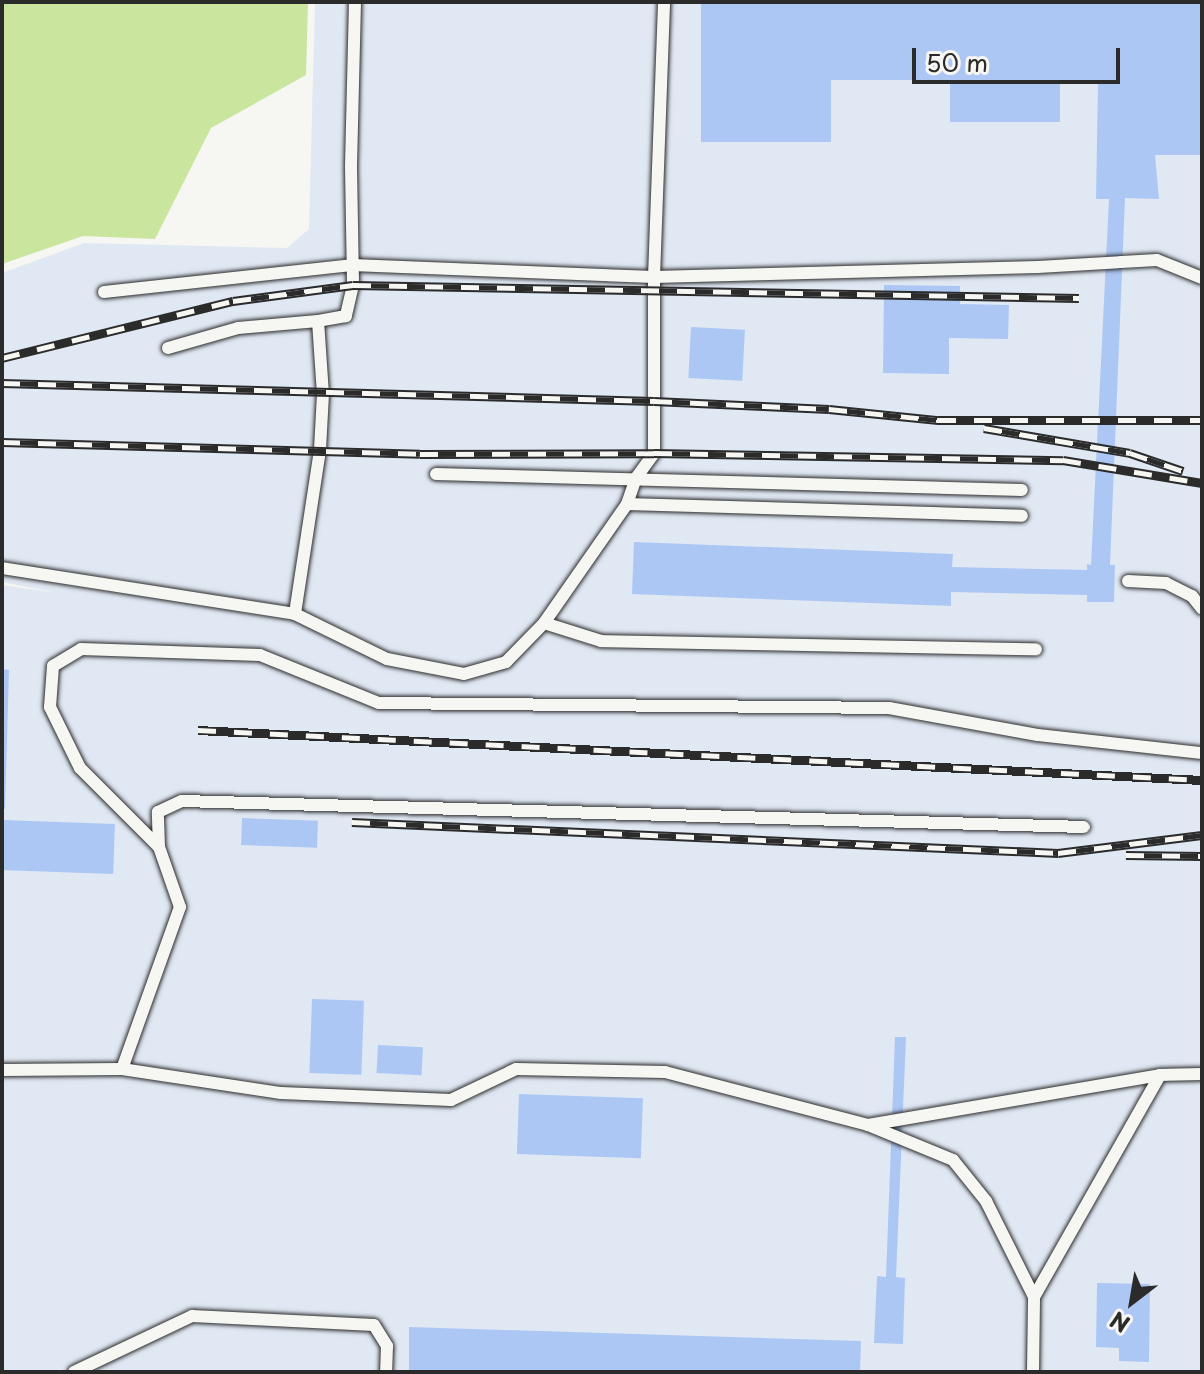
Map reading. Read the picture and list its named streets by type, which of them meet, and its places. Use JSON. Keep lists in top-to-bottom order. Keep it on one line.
{"scale_bar":"50 m","north":"bottom left"}
